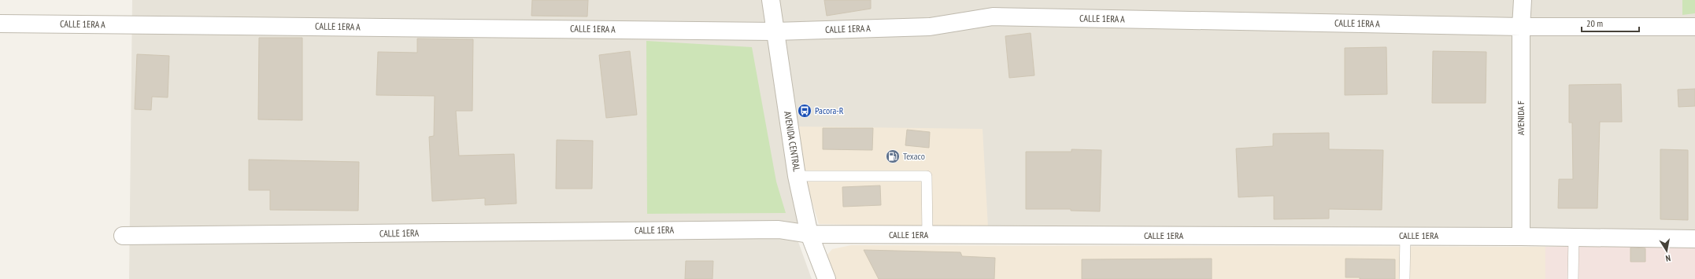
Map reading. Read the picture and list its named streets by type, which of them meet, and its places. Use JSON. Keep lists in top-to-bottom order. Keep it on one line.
{"streets":{"street":["CALLE 1ERA A","AVENIDA F","AVENIDA CENTRAL","CALLE 1ERA"]},"crossings":[["CALLE 1ERA A","AVENIDA F"],["CALLE 1ERA A","AVENIDA CENTRAL"],["AVENIDA F","CALLE 1ERA"],["AVENIDA CENTRAL","CALLE 1ERA"]],"places":{"bus stop":["Pacora-R"],"fuel station":["Texaco"]},"scale_bar":"20 m","north":"bottom"}
